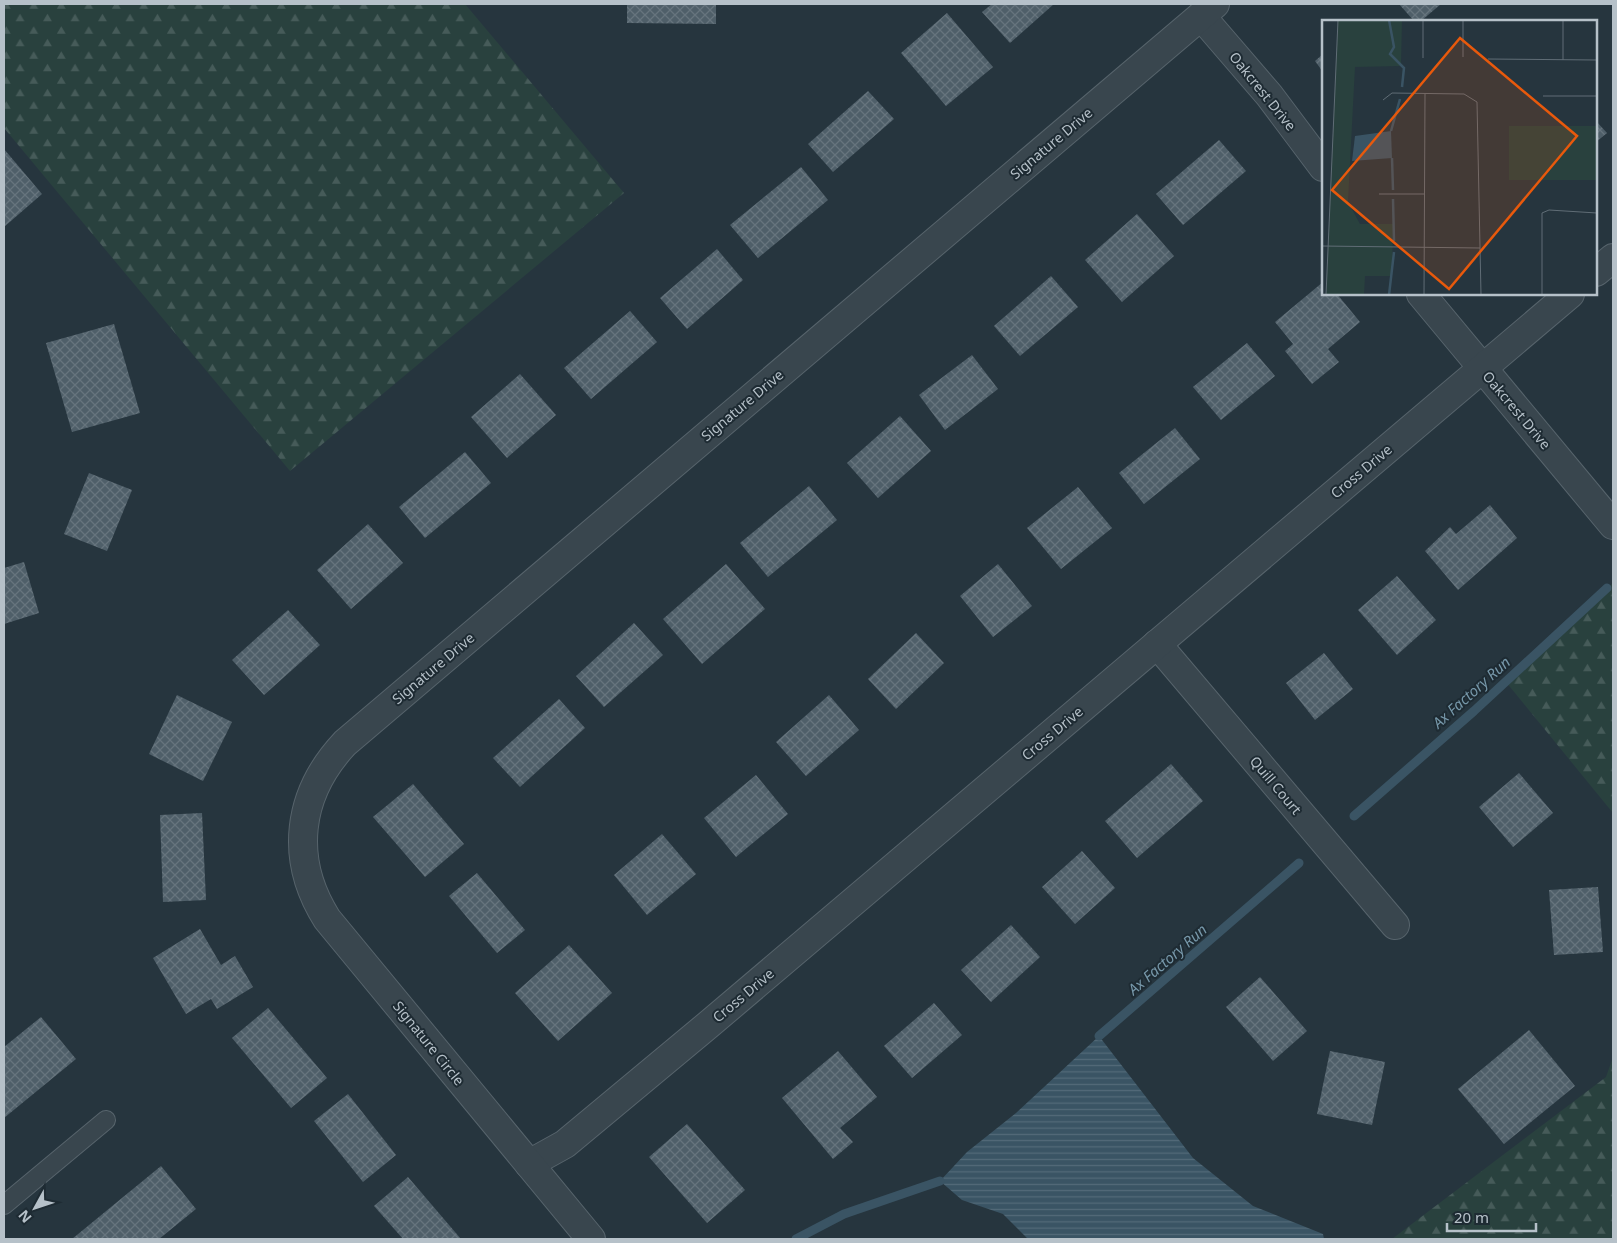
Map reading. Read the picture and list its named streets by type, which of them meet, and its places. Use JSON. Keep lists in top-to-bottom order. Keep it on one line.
{"streets":{"street":["Oakcrest Drive","Signature Drive","Cross Drive","Quill Court","Signature Circle"]},"crossings":[["Oakcrest Drive","Signature Drive"],["Oakcrest Drive","Cross Drive"],["Signature Drive","Signature Circle"],["Cross Drive","Quill Court"],["Cross Drive","Signature Circle"]],"water":["Ax Factory Run"],"scale_bar":"20 m","north":"bottom left"}
